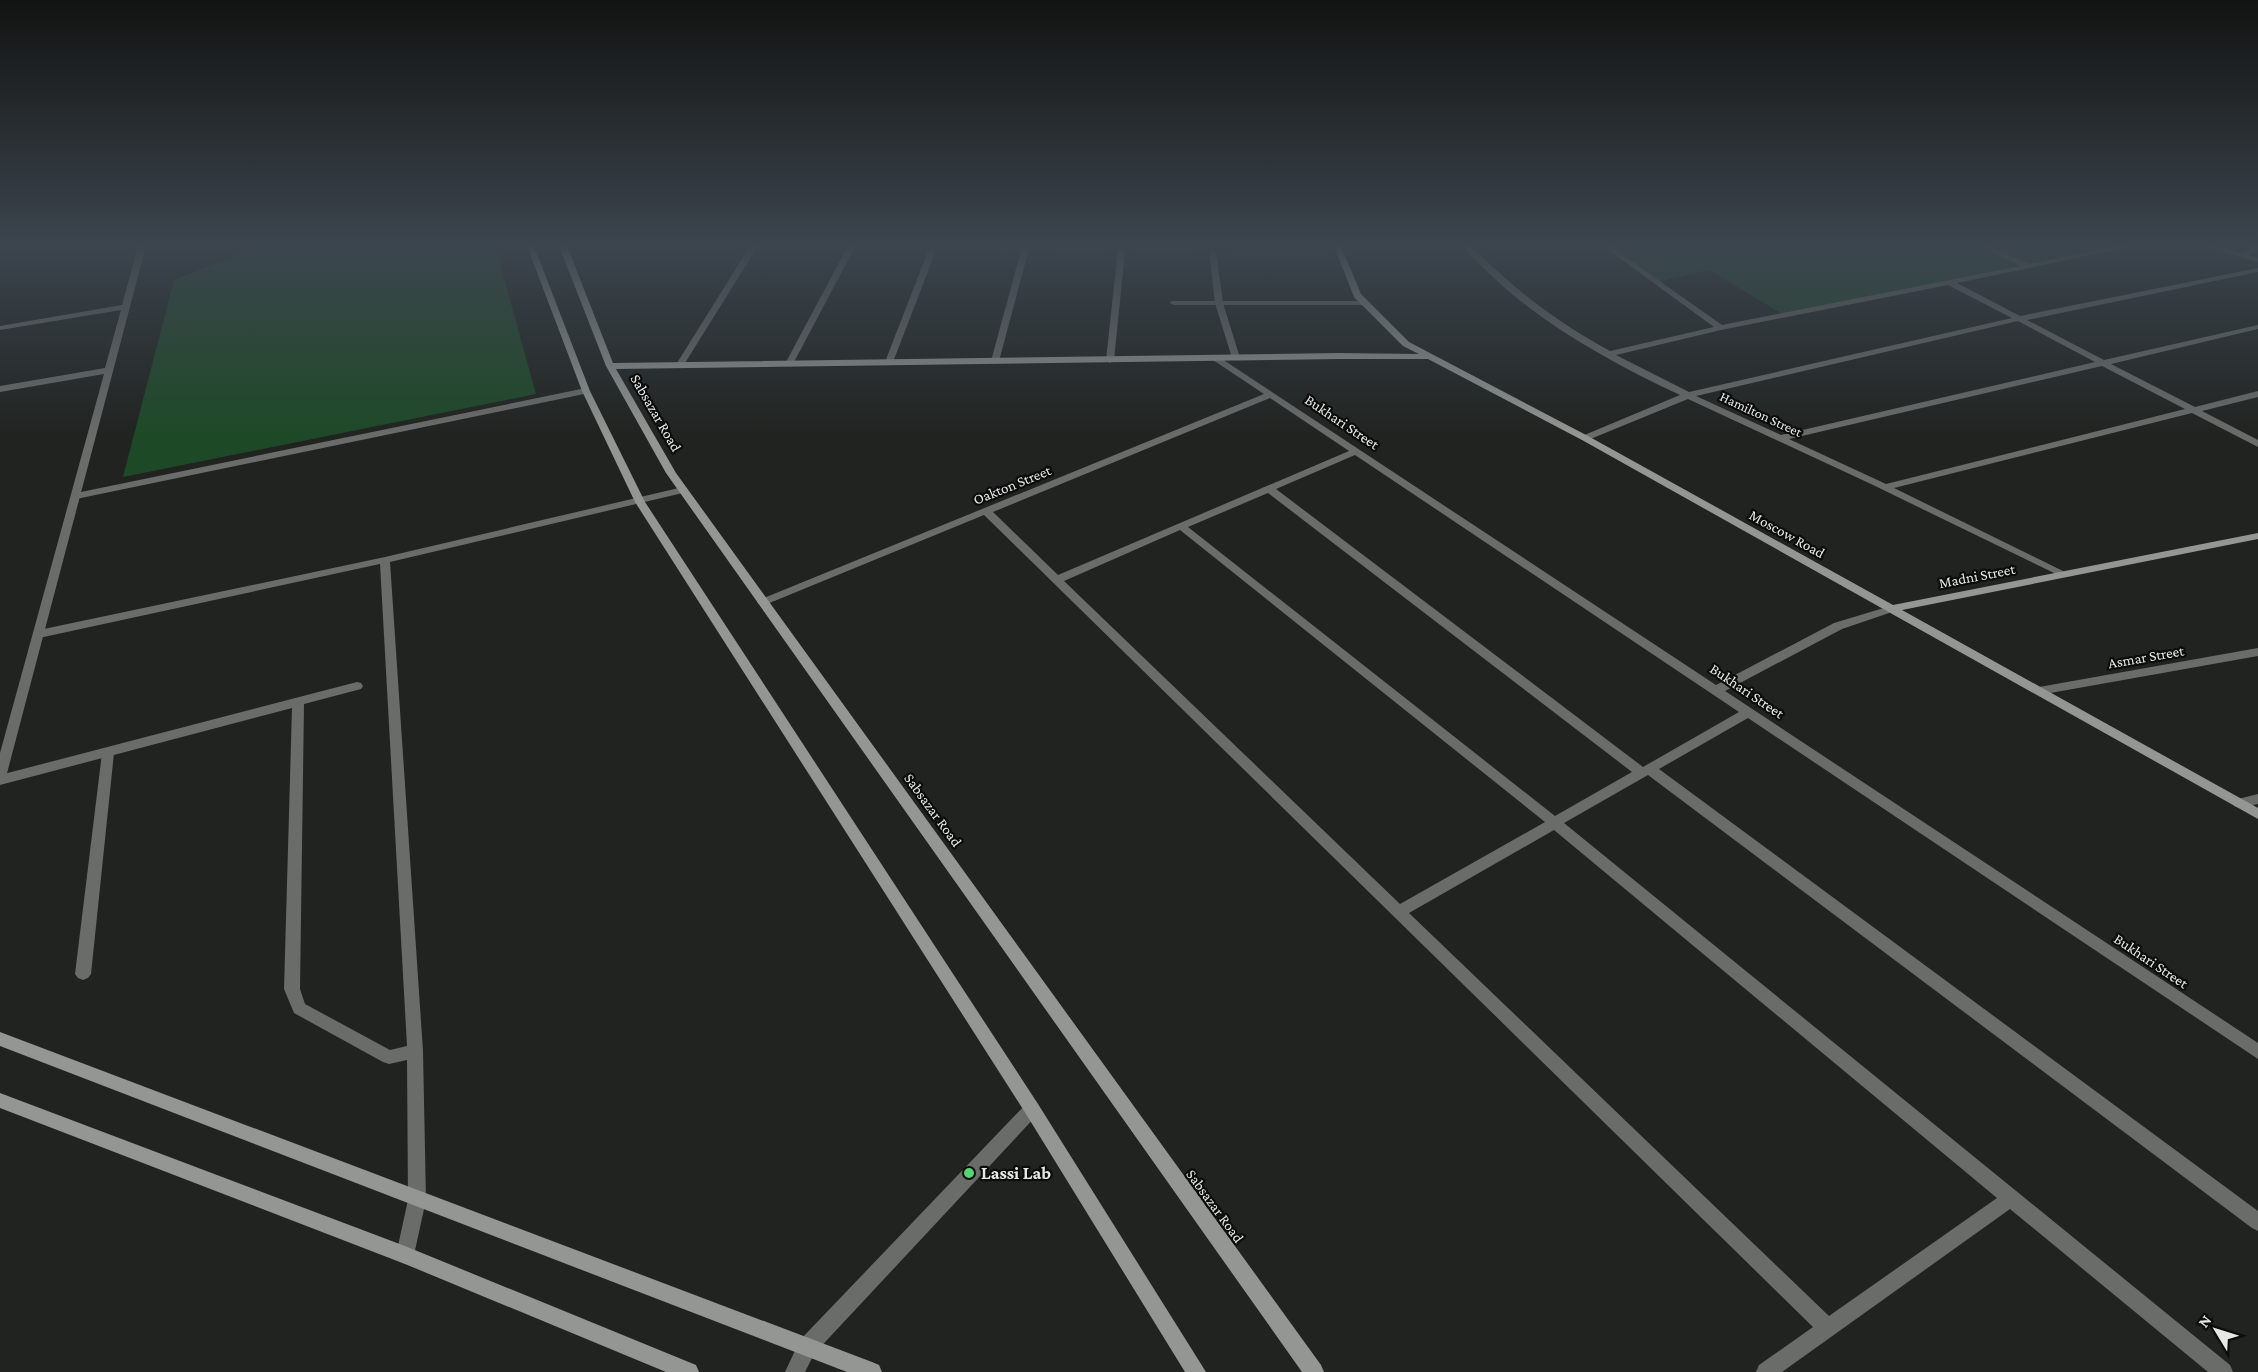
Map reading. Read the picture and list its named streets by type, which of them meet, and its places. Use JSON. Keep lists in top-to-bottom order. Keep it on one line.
{"streets":{"street":["Sabsazar Road","Hamilton Street","Bukhari Street","Oakton Street","Moscow Road","Madni Street","Asmar Street"]},"crossings":[["Sabsazar Road","Oakton Street"],["Hamilton Street","Madni Street"],["Bukhari Street","Oakton Street"],["Bukhari Street","Madni Street"],["Moscow Road","Madni Street"],["Moscow Road","Asmar Street"]],"places":["Lassi Lab"],"north":"top left"}
